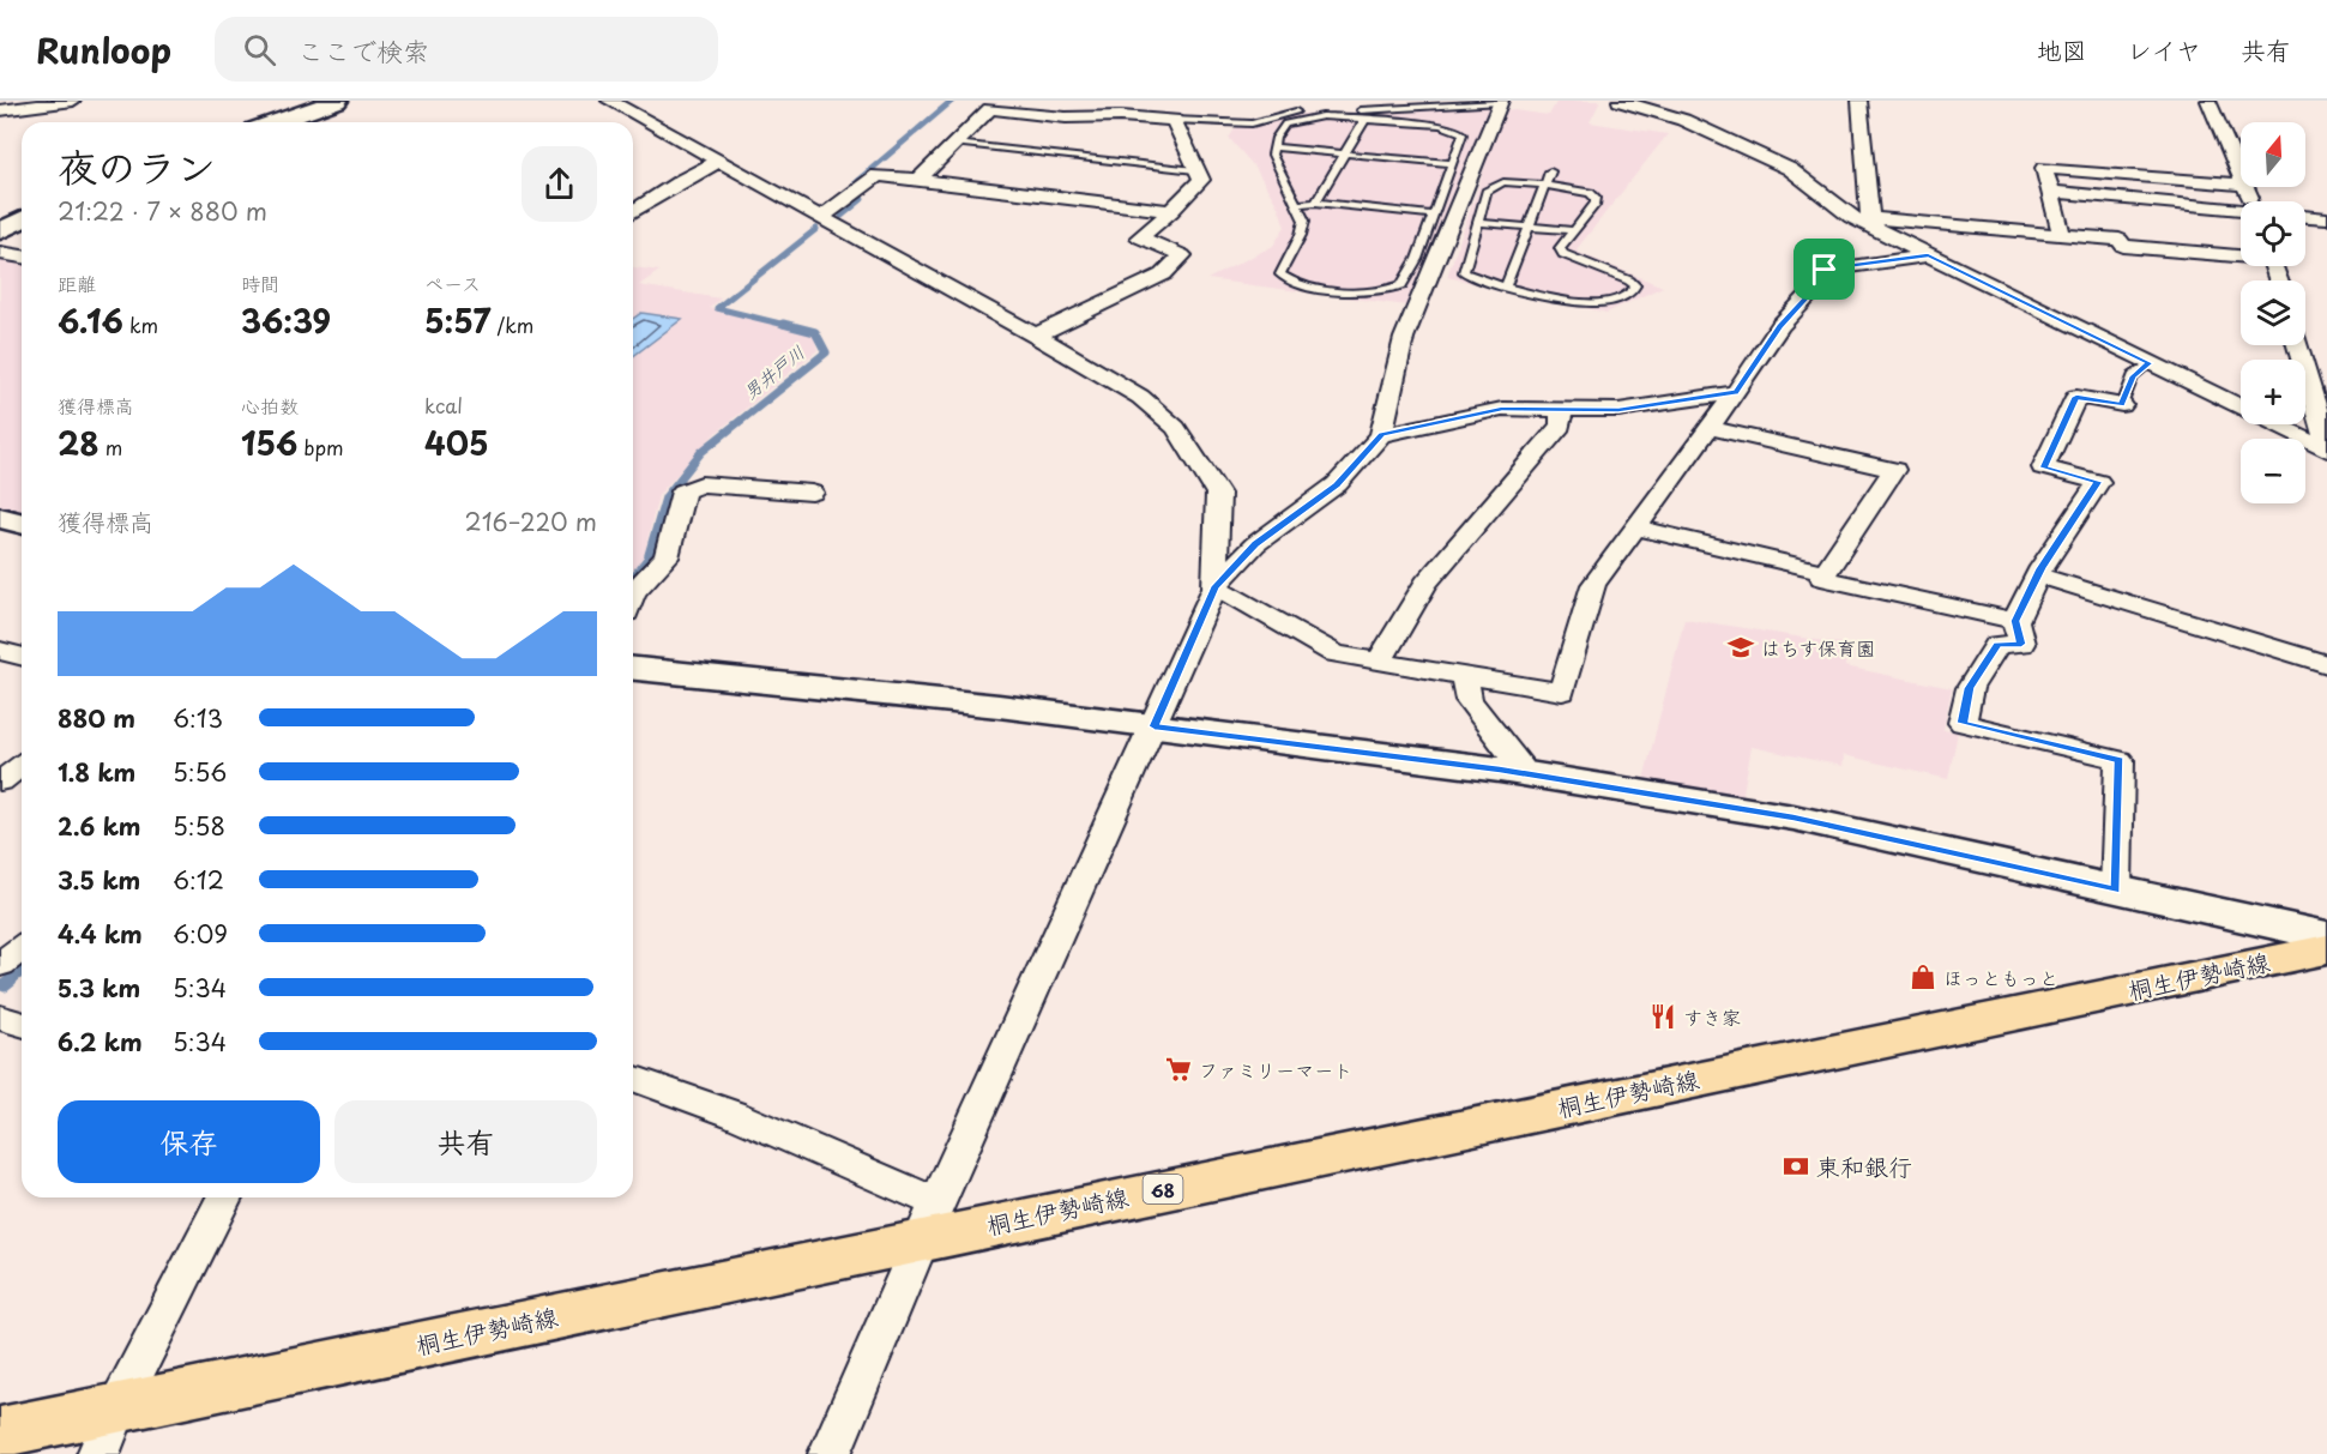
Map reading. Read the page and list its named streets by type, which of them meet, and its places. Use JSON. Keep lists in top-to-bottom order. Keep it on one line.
{"streets":{"main road":["桐生伊勢崎線","68"]},"water":["男井戸川"],"places":{"school or university":["はちす保育園"],"shop":["ほっともっと"],"restaurant":["すき家"],"supermarket":["ファミリーマート"],"bank":["東和銀行"]},"north":"top","page":{"header":"Runloop","search":"ここで検索","nav":["地図","レイヤ","共有"],"map_buttons":["+","−"],"heading":["夜のラン","21:22 · 7 × 880 m"],"stats":[["距離","6.16 km"],["時間","36:39"],["ペース","5:57 /km"],["獲得標高","28 m"],["心拍数","156 bpm"],["kcal","405"]],"chart":["獲得標高","216–220 m"],"list":[{"name":"880 m","note":"6:13"},{"name":"1.8 km","note":"5:56"},{"name":"2.6 km","note":"5:58"},{"name":"3.5 km","note":"6:12"},{"name":"4.4 km","note":"6:09"},{"name":"5.3 km","note":"5:34"},{"name":"6.2 km","note":"5:34"}],"buttons":["保存","共有"]}}
